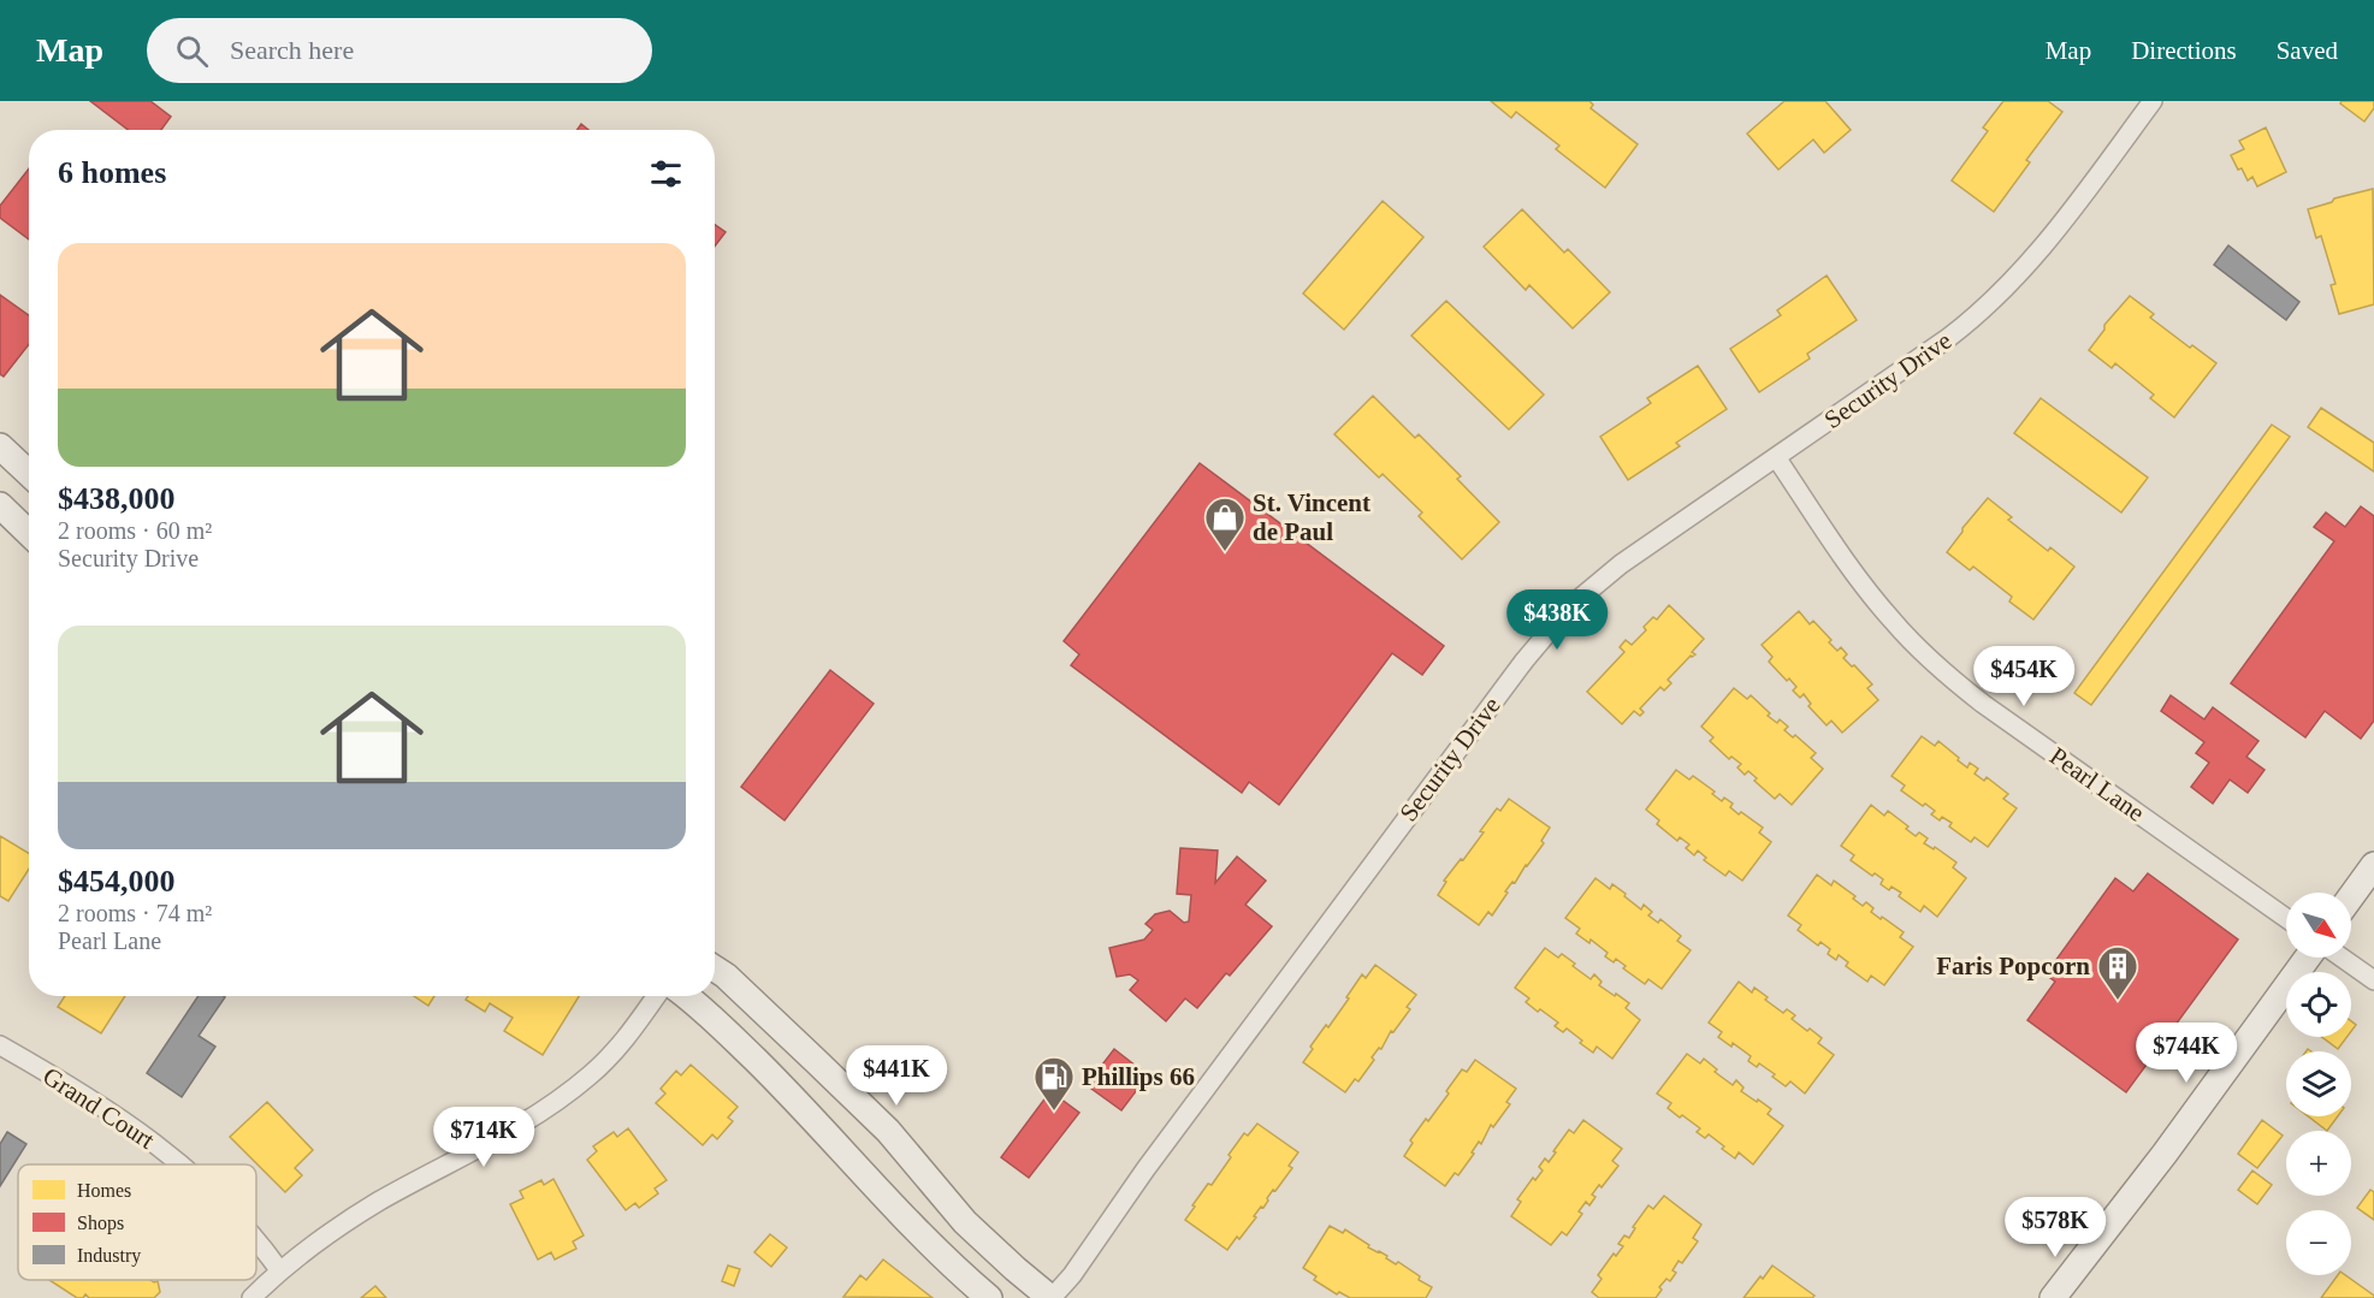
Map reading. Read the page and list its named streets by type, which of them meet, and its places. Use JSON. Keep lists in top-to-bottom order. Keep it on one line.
{"streets":{"street":["Security Drive","Pearl Lane","Grand Court"]},"crossings":[["Security Drive","Pearl Lane"]],"places":{"shop":["St. Vincent de Paul"],"building":["Faris Popcorn"],"fuel station":["Phillips 66"]},"legend":["Homes","Shops","Industry"],"north":"bottom right","page":{"header":"Map","search":"Search here","nav":["Map","Directions","Saved"],"heading":"6 homes","list":[{"name":"$438,000","note":"2 rooms · 60 m² · Security Drive"},{"name":"$454,000","note":"2 rooms · 74 m² · Pearl Lane"}],"price":["$438K","$454K","$744K","$441K","$714K","$578K"],"map_buttons":["+","−"]}}
